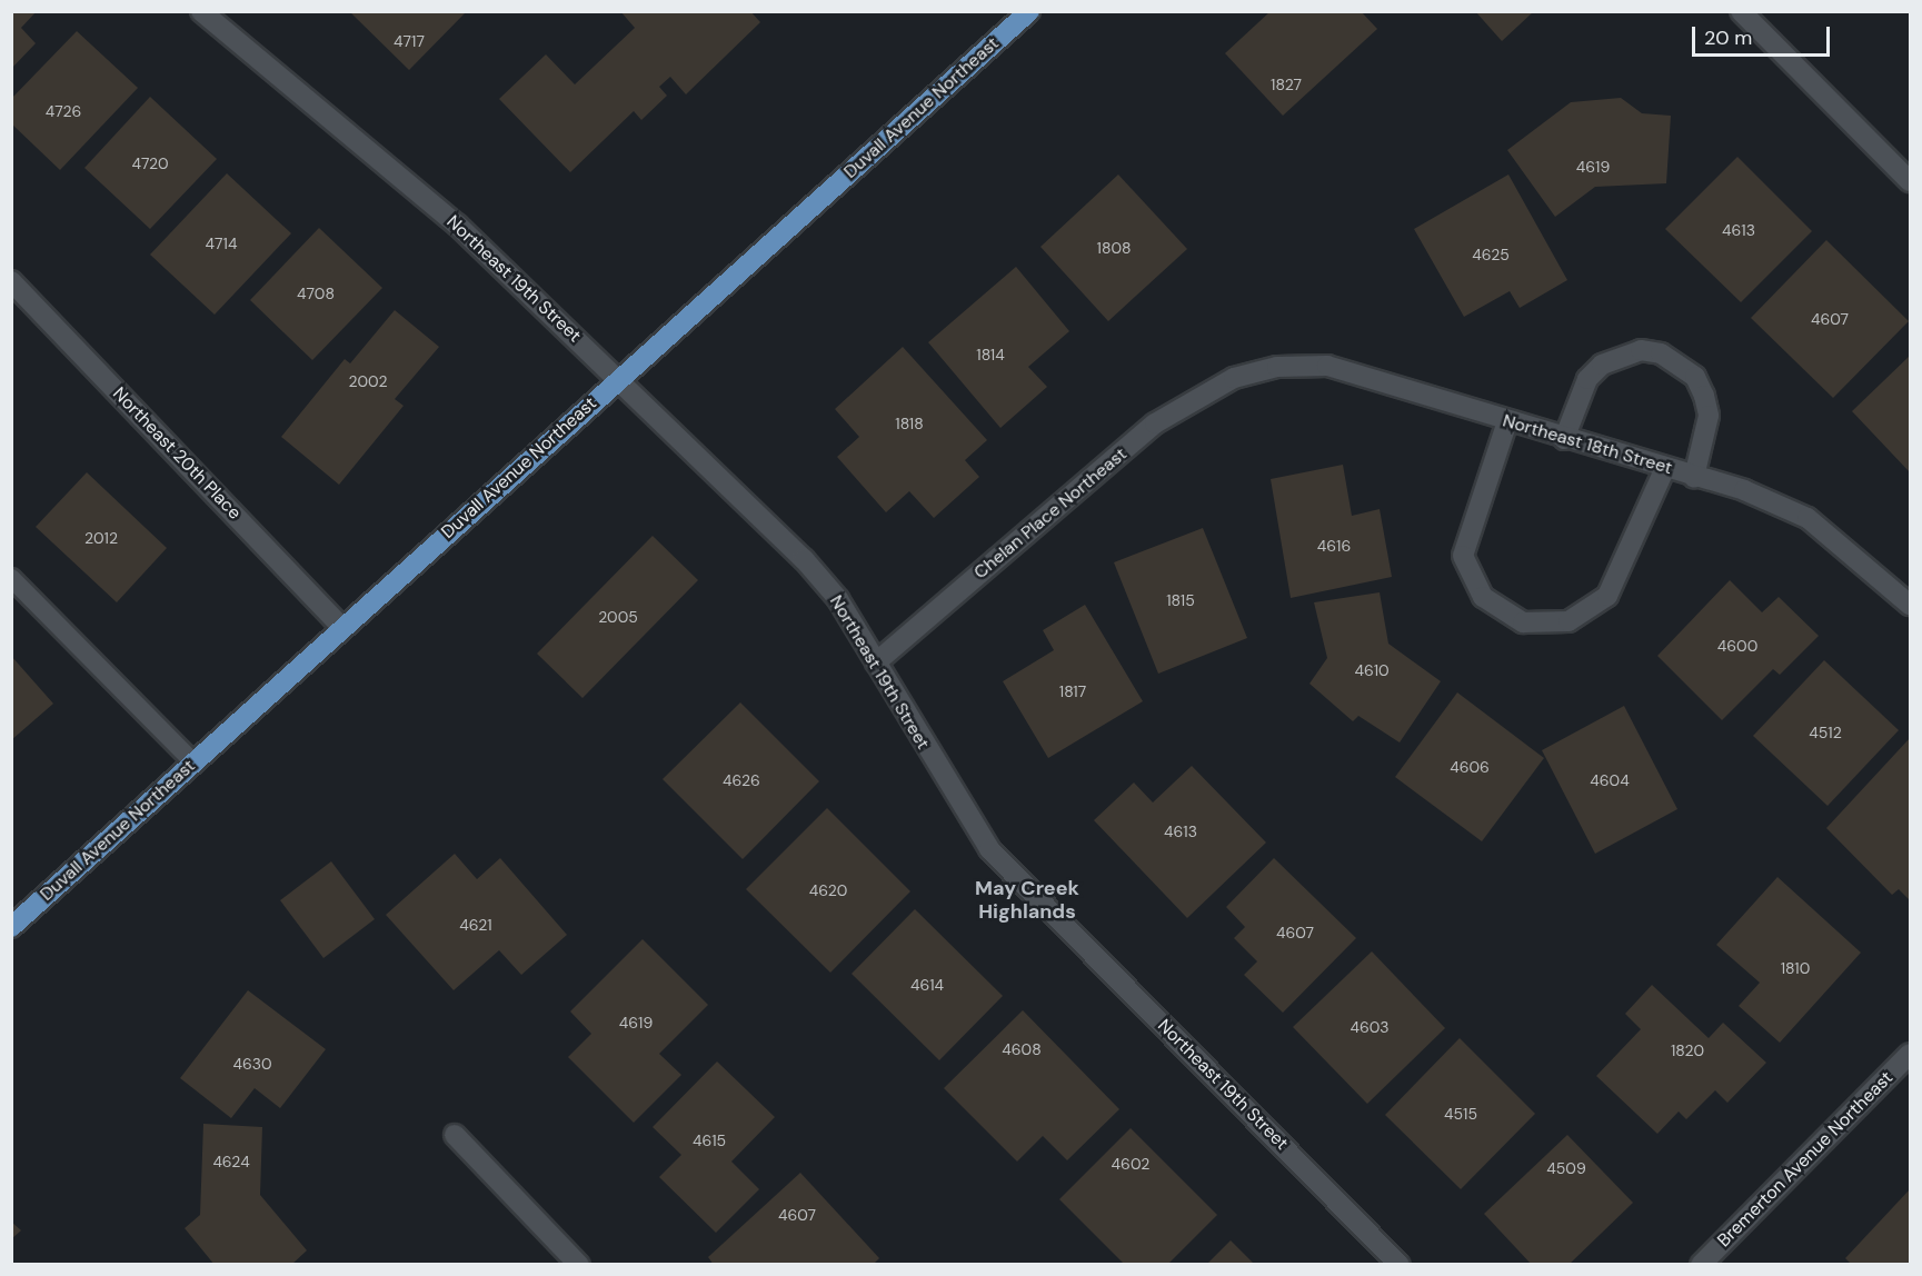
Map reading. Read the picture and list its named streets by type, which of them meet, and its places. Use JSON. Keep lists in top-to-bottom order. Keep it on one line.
{"streets":{"main road":["Duvall Avenue Northeast"],"street":["Northeast 19th Street","Northeast 18th Street","Northeast 20th Place","Chelan Place Northeast","Bremerton Avenue Northeast"]},"crossings":[["Duvall Avenue Northeast","Northeast 19th Street"],["Duvall Avenue Northeast","Northeast 20th Place"],["Northeast 19th Street","Chelan Place Northeast"],["Northeast 18th Street","Chelan Place Northeast"]],"districts":["May Creek Highlands"],"house_numbers":["4717","1827","4726","4720","4619","4613","4714","1808","4625","4708","4607","1814","2002","1818","2012","4616","1815","2005","4600","4610","1817","4512","4606","4626","4604","4613","4620","4621","4607","1810","4614","4619","4603","4608","1820","4630","4515","4615","4624","4602","4509","4607"],"scale_bar":"20 m"}
